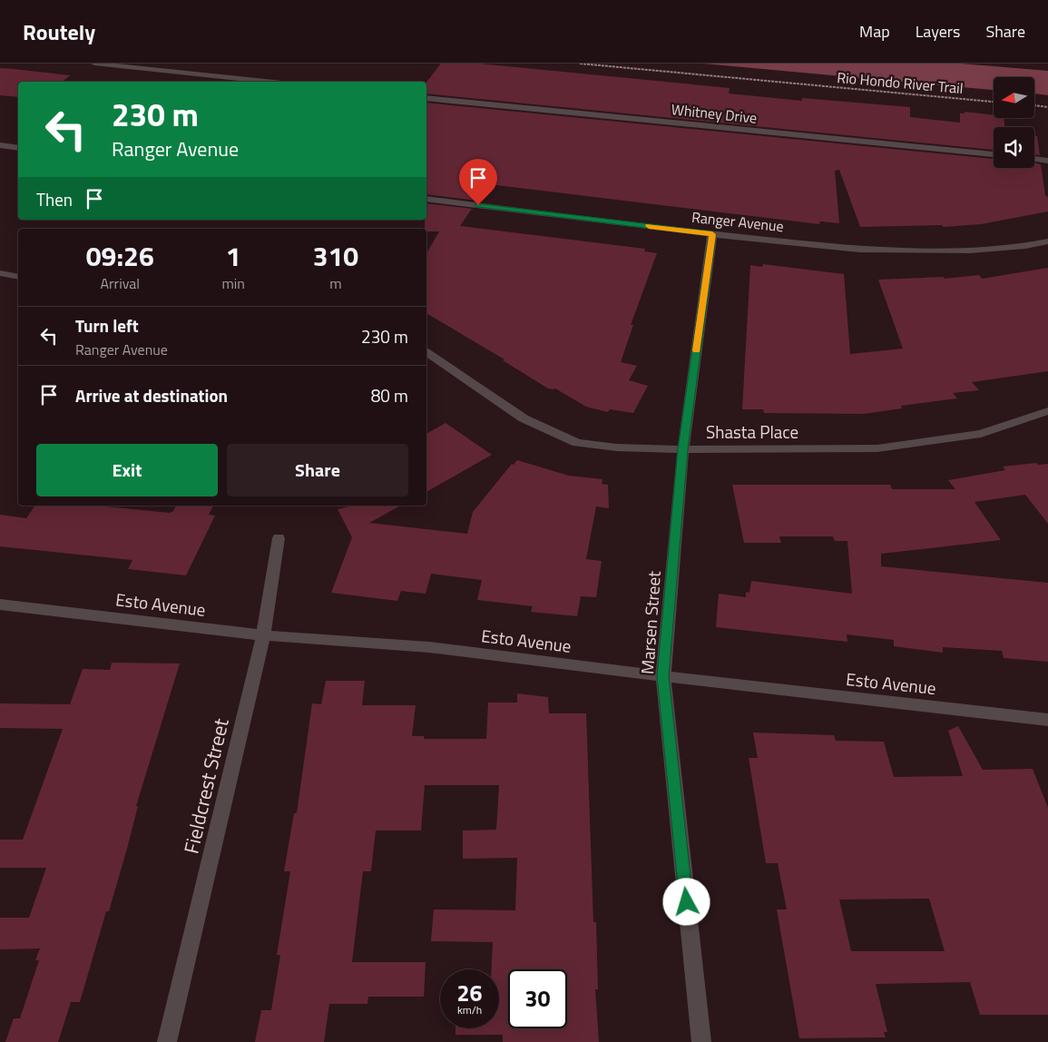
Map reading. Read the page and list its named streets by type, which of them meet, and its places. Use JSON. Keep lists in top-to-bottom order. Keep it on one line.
{"streets":{"street":["Whitney Drive","Ranger Avenue","Shasta Place","Esto Avenue","Marsen Street","Fieldcrest Street"],"path":["Rio Hondo River Trail"]},"crossings":[["Ranger Avenue","Marsen Street"],["Shasta Place","Marsen Street"],["Esto Avenue","Marsen Street"],["Esto Avenue","Fieldcrest Street"]],"north":"left","page":{"header":"Routely","nav":["Map","Layers","Share"],"turn":["230 m","Ranger Avenue"],"then":"Then","eta":["09:26","Arrival","1","min","310","m"],"list":[{"name":"Turn left","note":"Ranger Avenue","value":"230 m"},{"name":"Arrive at destination","value":"80 m"}],"buttons":["Exit","Share"],"speed":"26 km/h","limit":"30"}}
